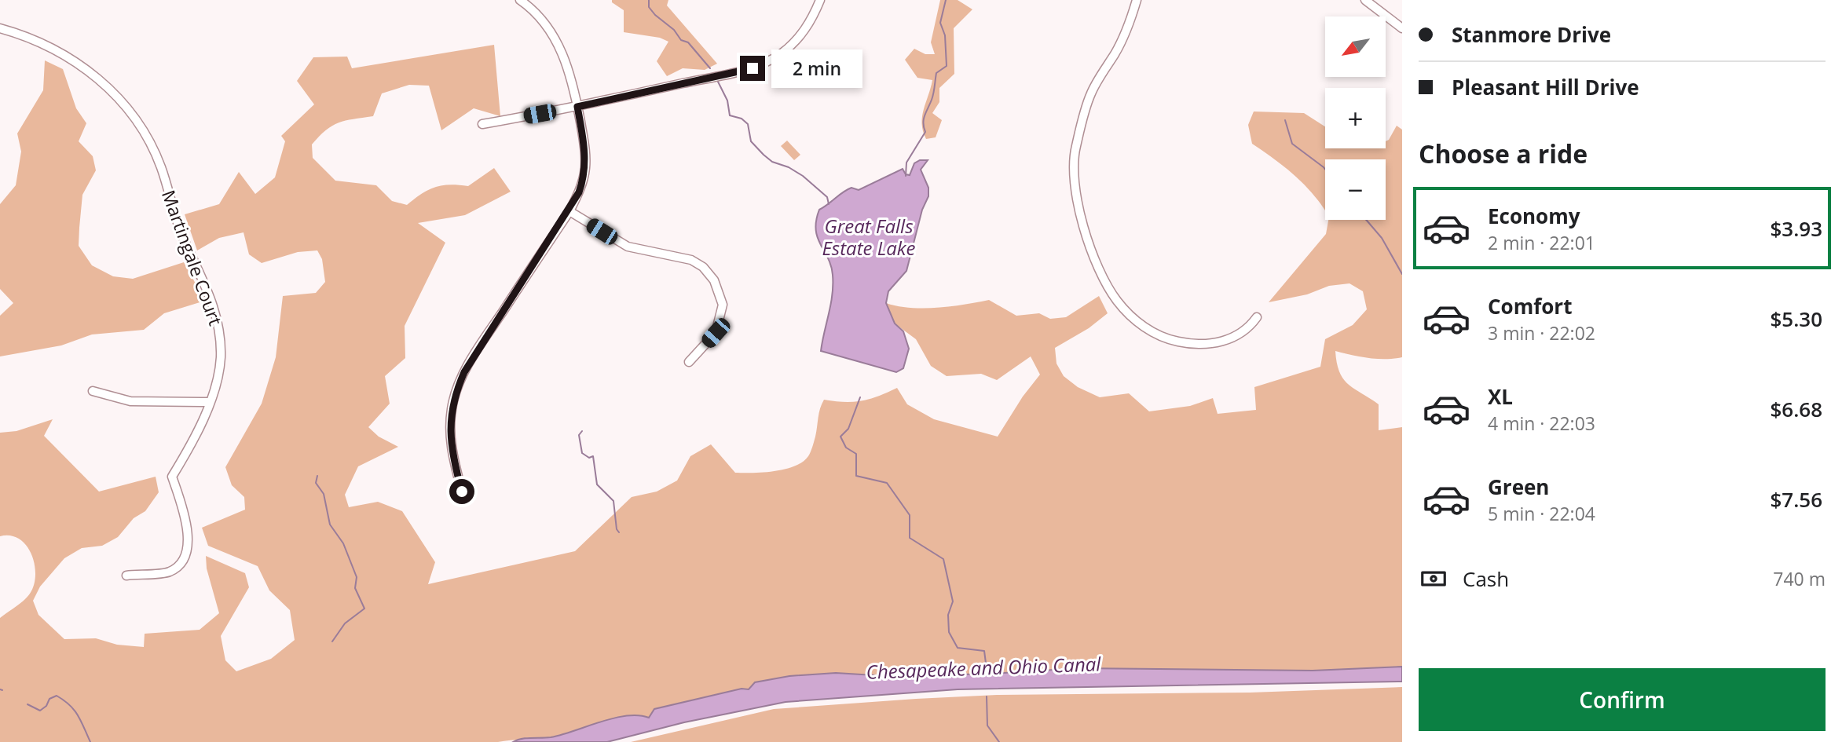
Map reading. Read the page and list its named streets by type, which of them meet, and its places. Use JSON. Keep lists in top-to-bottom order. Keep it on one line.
{"streets":{"street":["Martingale Court"]},"water":["Great Falls Estate Lake","Chesapeake and Ohio Canal"],"north":"bottom left","page":{"banner":["Stanmore Drive","Pleasant Hill Drive"],"map_buttons":["+","−"],"bubble":"2 min","heading":"Choose a ride","list":[{"name":"Economy","note":"2 min · 22:01","value":"$3.93"},{"name":"Comfort","note":"3 min · 22:02","value":"$5.30"},{"name":"XL","note":"4 min · 22:03","value":"$6.68"},{"name":"Green","note":"5 min · 22:04","value":"$7.56"}],"pay":["Cash","740 m"],"buttons":"Confirm"}}
